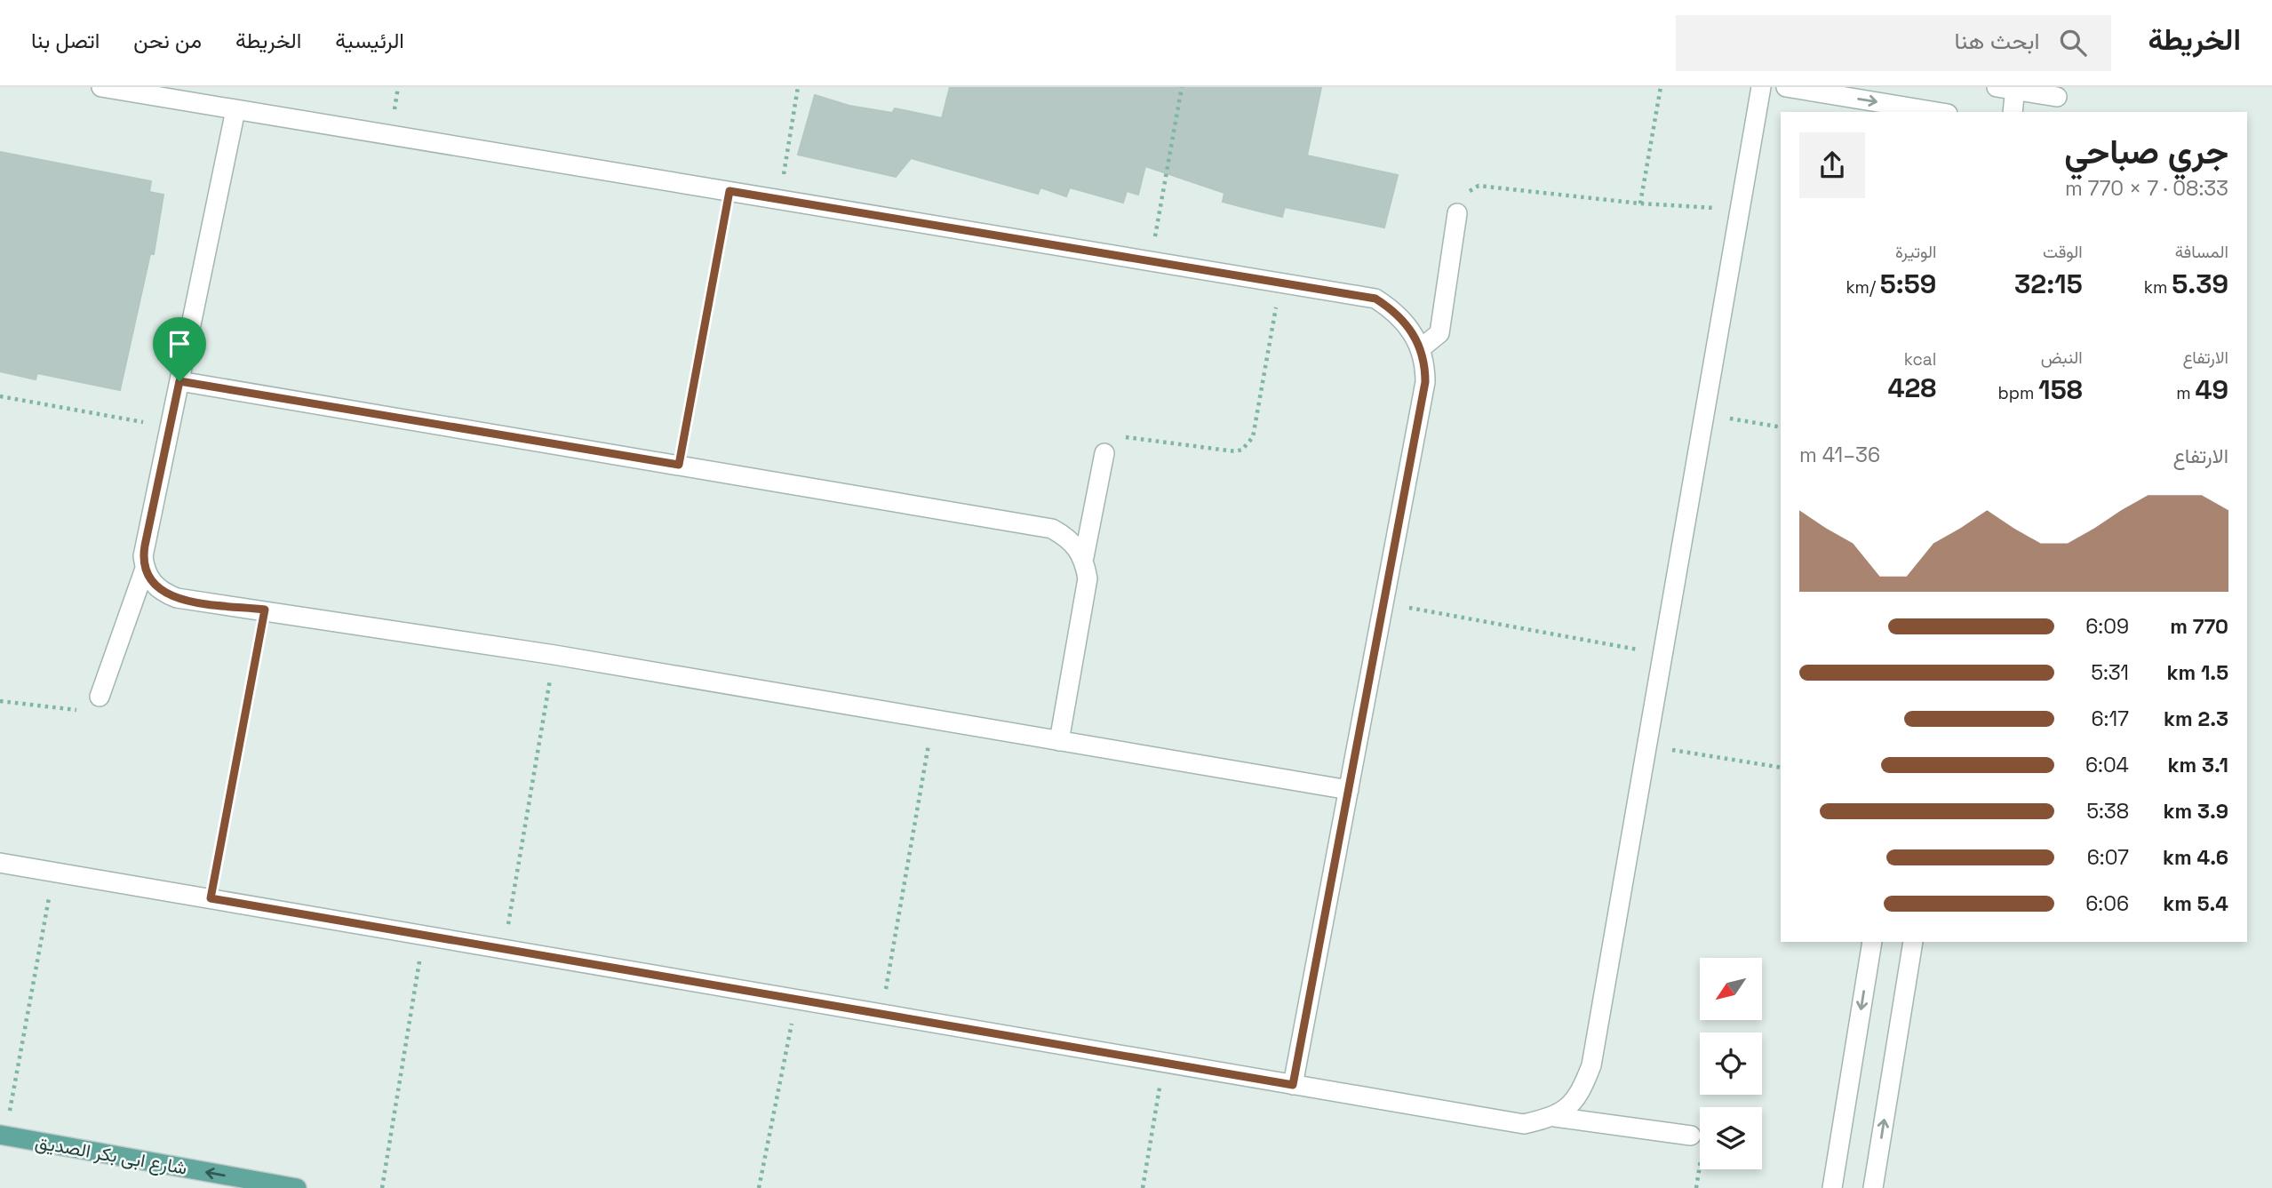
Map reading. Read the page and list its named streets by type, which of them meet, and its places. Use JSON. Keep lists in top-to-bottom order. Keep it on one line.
{"streets":{"main road":["شارع ابى بكر الصديق"]},"one_way":["شارع ابى بكر الصديق"],"north":"bottom left","page":{"header":"الخريطة","search":"ابحث هنا","nav":["الرئيسية","الخريطة","من نحن","اتصل بنا"],"heading":["جري صباحي","08:33 · 7 × 770 m"],"stats":[["المسافة","5.39 km"],["الوقت","32:15"],["الوتيرة","5:59 /km"],["الارتفاع","49 m"],["النبض","158 bpm"],["kcal","428"]],"chart":["الارتفاع","36–41 m"],"list":[{"name":"770 m","note":"6:09"},{"name":"1.5 km","note":"5:31"},{"name":"2.3 km","note":"6:17"},{"name":"3.1 km","note":"6:04"},{"name":"3.9 km","note":"5:38"},{"name":"4.6 km","note":"6:07"},{"name":"5.4 km","note":"6:06"}]}}
